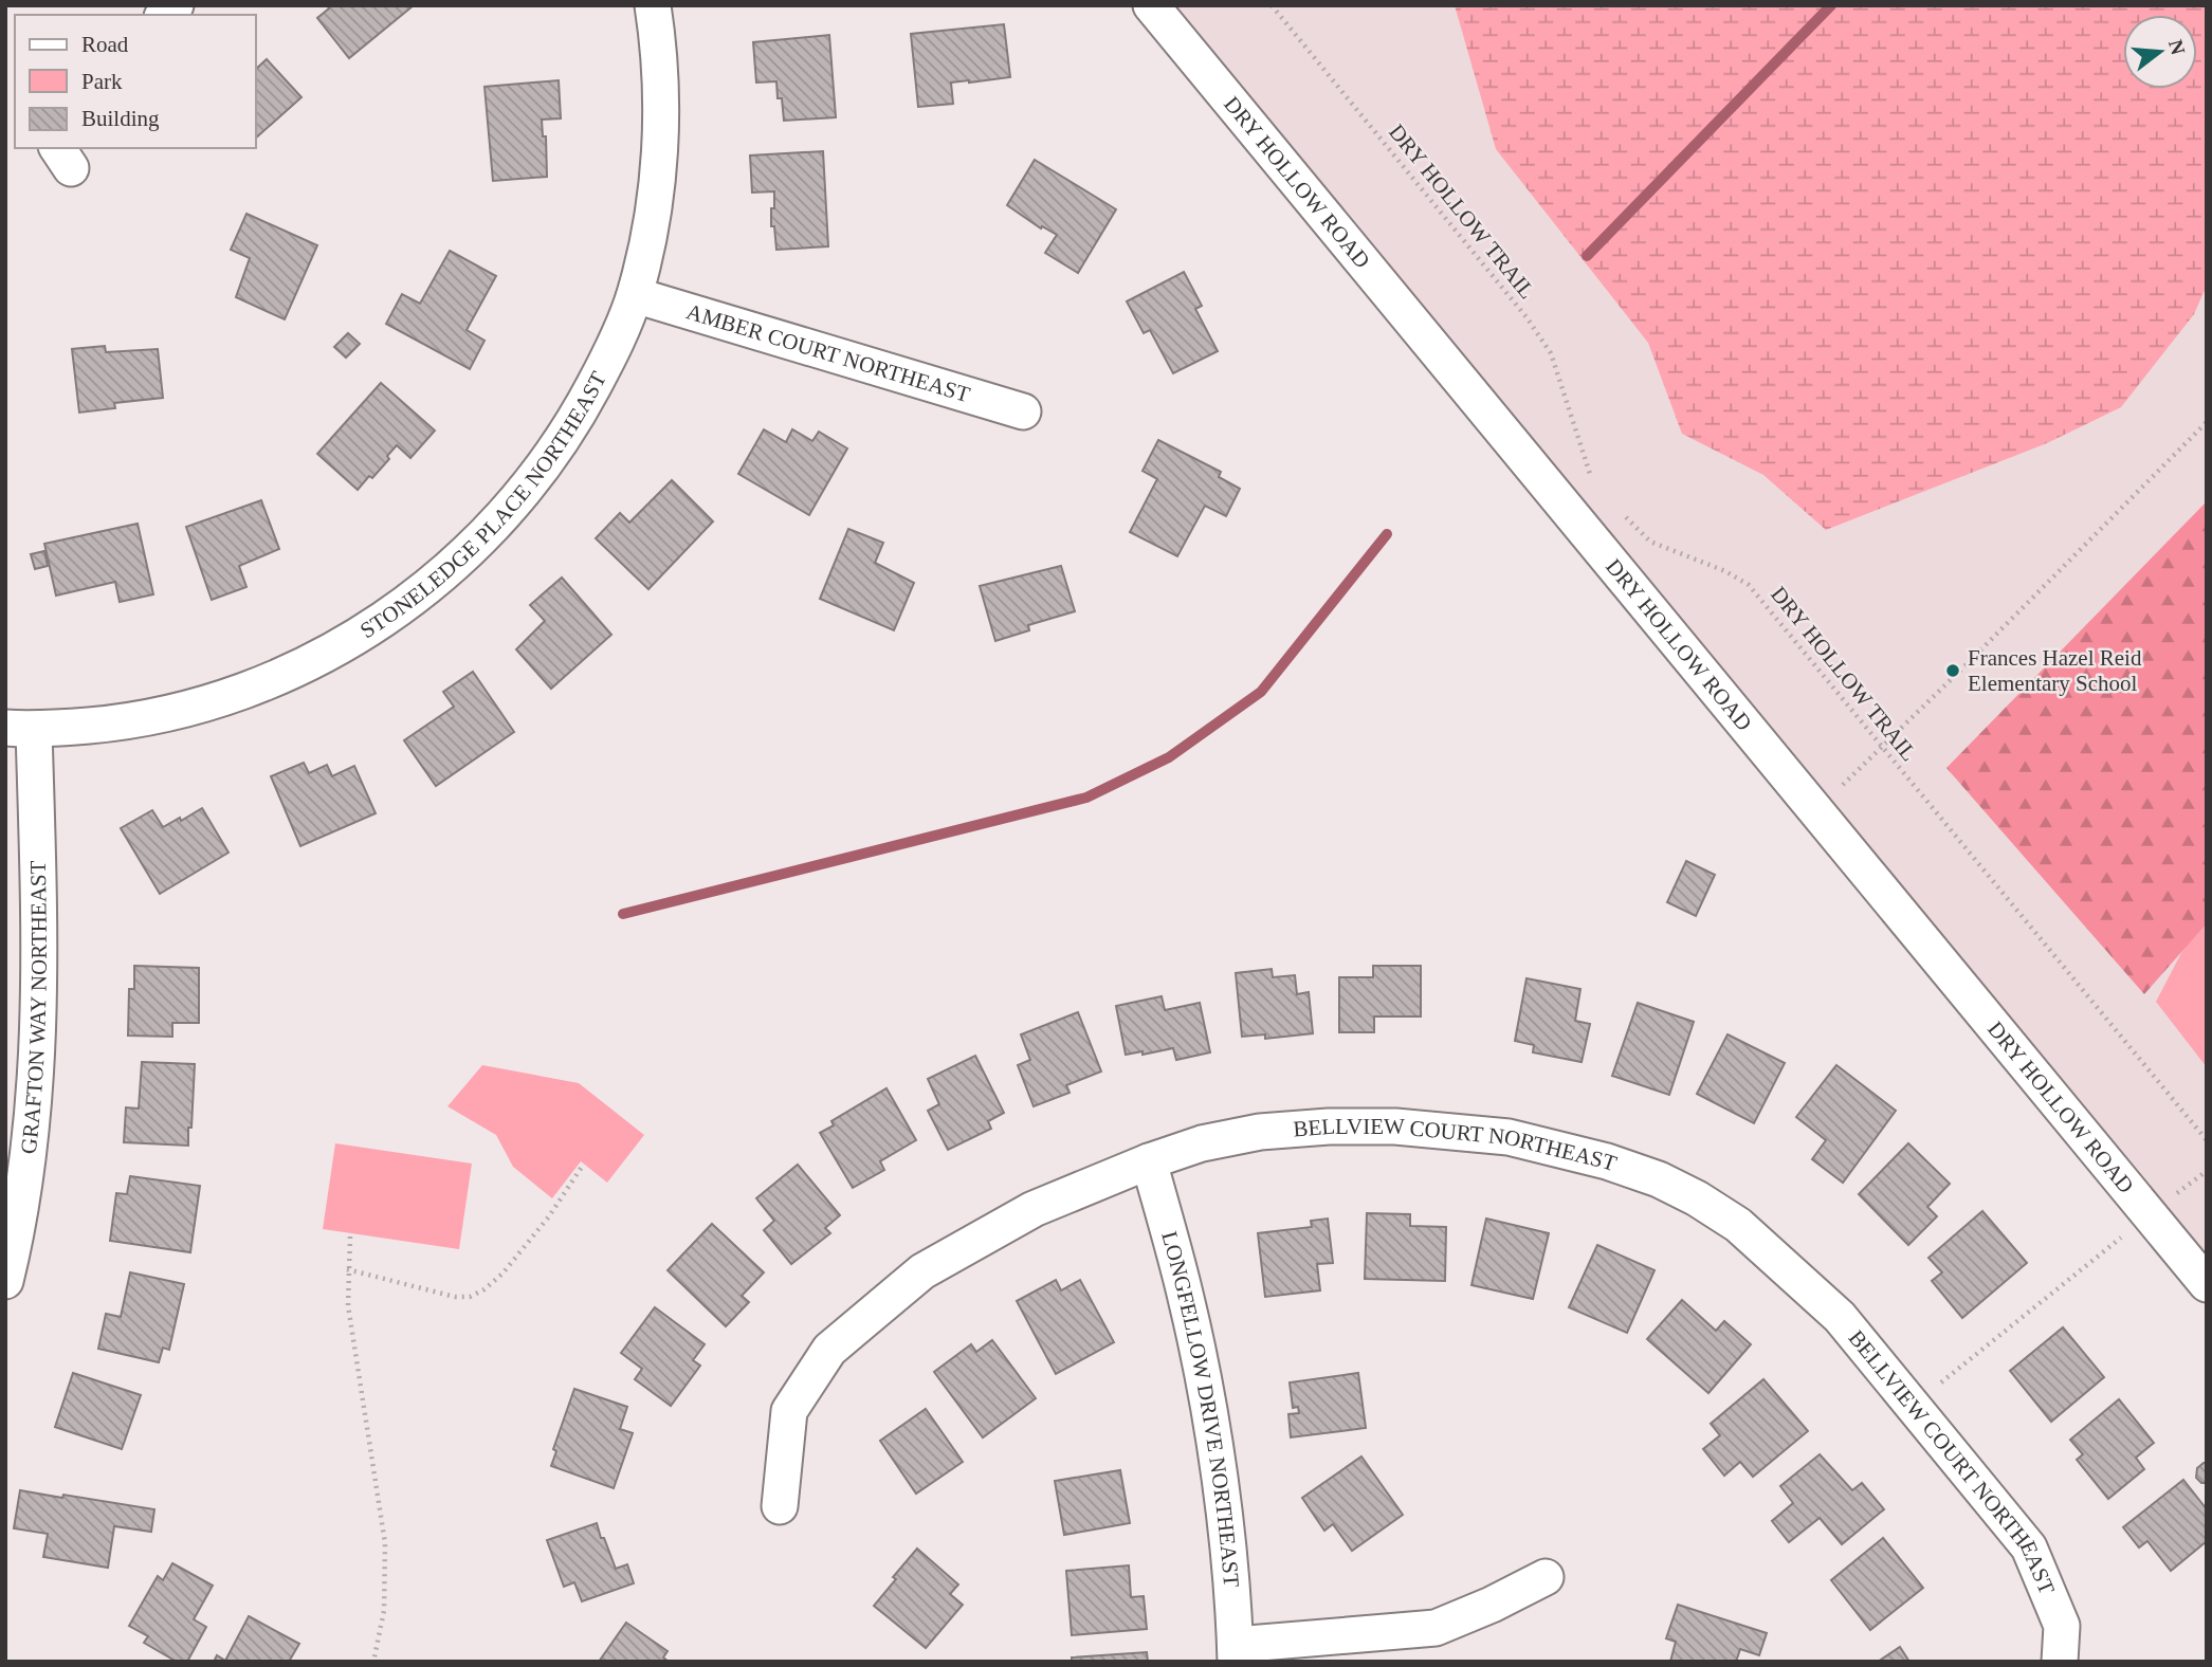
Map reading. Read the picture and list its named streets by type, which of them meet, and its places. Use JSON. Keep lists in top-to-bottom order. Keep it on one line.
{"streets":{"street":["DRY HOLLOW ROAD","AMBER COURT NORTHEAST","STONELEDGE PLACE NORTHEAST","GRAFTON WAY NORTHEAST","BELLVIEW COURT NORTHEAST","LONGFELLOW DRIVE NORTHEAST"],"path":["DRY HOLLOW TRAIL"]},"crossings":[["AMBER COURT NORTHEAST","STONELEDGE PLACE NORTHEAST"],["STONELEDGE PLACE NORTHEAST","GRAFTON WAY NORTHEAST"],["BELLVIEW COURT NORTHEAST","LONGFELLOW DRIVE NORTHEAST"]],"places":["Frances Hazel Reid Elementary School"],"legend":["Road","Park","Building"],"north":"right"}
